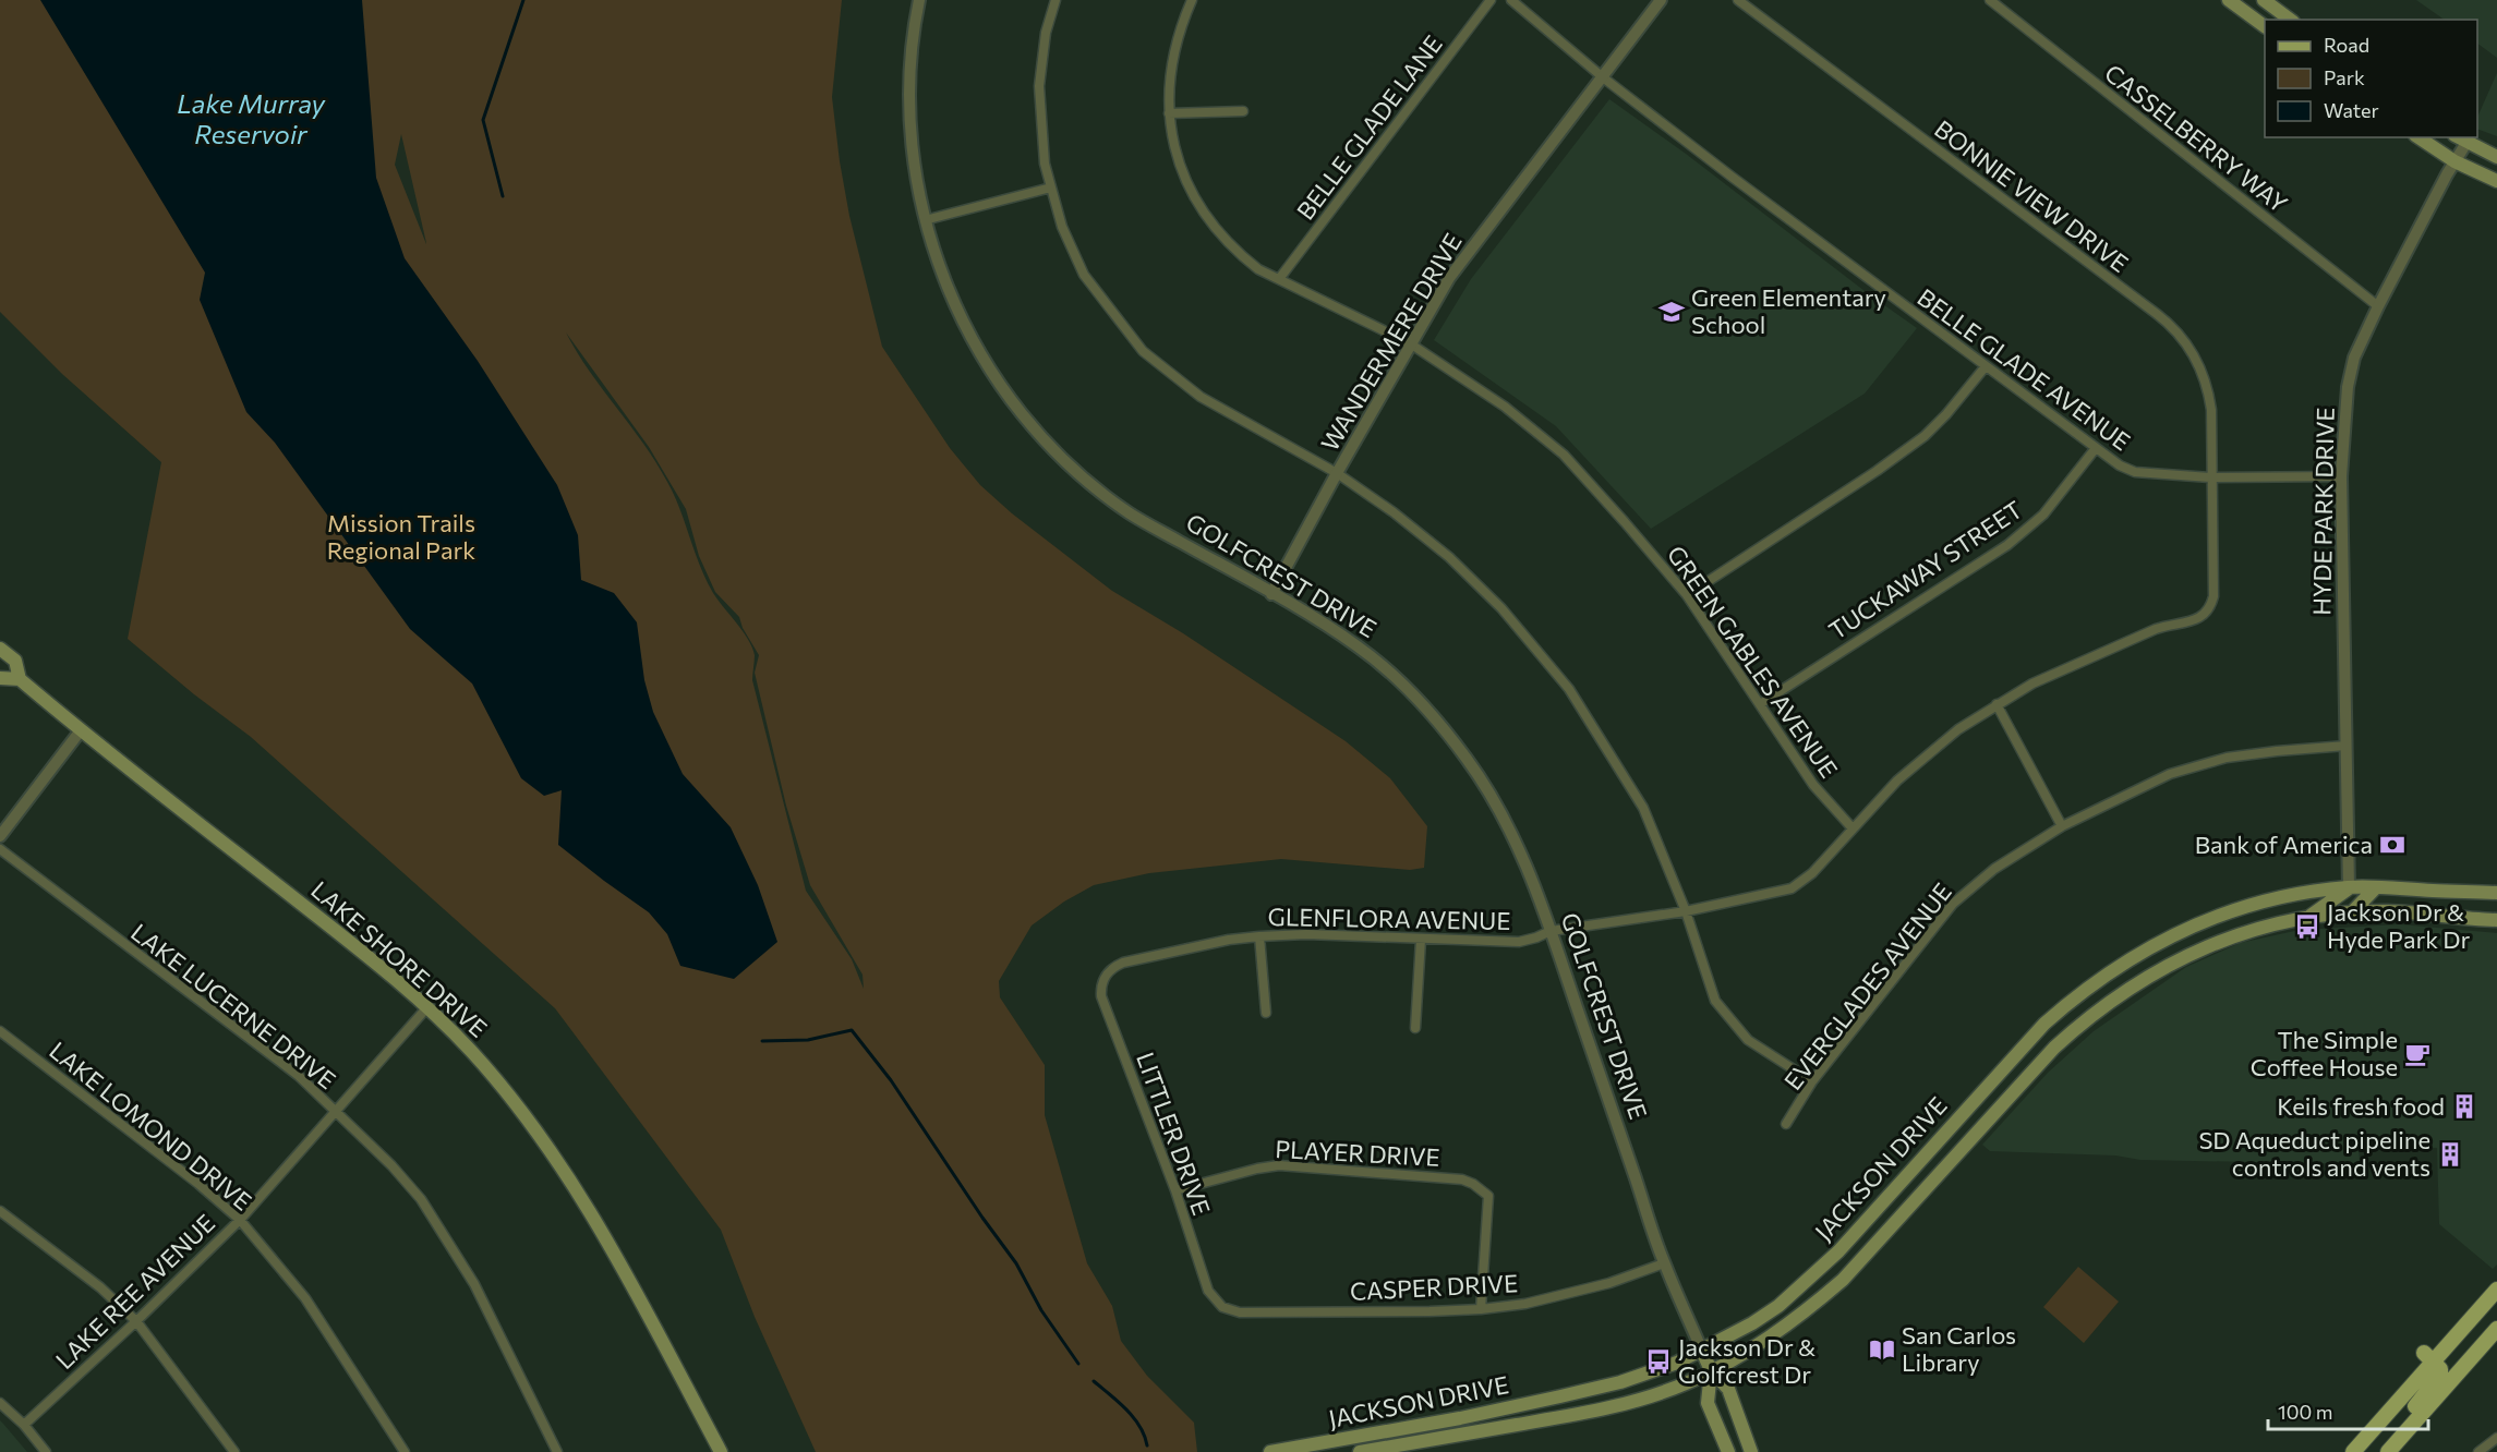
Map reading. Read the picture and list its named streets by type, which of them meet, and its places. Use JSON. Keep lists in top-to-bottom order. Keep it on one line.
{"streets":{"main road":["GOLFCREST DRIVE","LAKE SHORE DRIVE","JACKSON DRIVE"],"street":["BELLE GLADE LANE","CASSELBERRY WAY","BONNIE VIEW DRIVE","WANDERMERE DRIVE","BELLE GLADE AVENUE","HYDE PARK DRIVE","TUCKAWAY STREET","GREEN GABLES AVENUE","GLENFLORA AVENUE","EVERGLADES AVENUE","LAKE LUCERNE DRIVE","LAKE LOMOND DRIVE","LITTLER DRIVE","PLAYER DRIVE","CASPER DRIVE","LAKE REE AVENUE"]},"crossings":[["BELLE GLADE LANE","GREEN GABLES AVENUE"],["CASSELBERRY WAY","HYDE PARK DRIVE"],["BONNIE VIEW DRIVE","BELLE GLADE AVENUE"],["BONNIE VIEW DRIVE","GLENFLORA AVENUE"],["WANDERMERE DRIVE","BELLE GLADE AVENUE"],["WANDERMERE DRIVE","GOLFCREST DRIVE"],["WANDERMERE DRIVE","GREEN GABLES AVENUE"],["BELLE GLADE AVENUE","HYDE PARK DRIVE"],["BELLE GLADE AVENUE","TUCKAWAY STREET"],["BELLE GLADE AVENUE","GLENFLORA AVENUE"],["HYDE PARK DRIVE","EVERGLADES AVENUE"],["HYDE PARK DRIVE","JACKSON DRIVE"],["TUCKAWAY STREET","GREEN GABLES AVENUE"],["GOLFCREST DRIVE","GLENFLORA AVENUE"],["GOLFCREST DRIVE","JACKSON DRIVE"],["GOLFCREST DRIVE","CASPER DRIVE"],["GREEN GABLES AVENUE","GLENFLORA AVENUE"],["GLENFLORA AVENUE","LITTLER DRIVE"],["LAKE SHORE DRIVE","LAKE REE AVENUE"],["LAKE LUCERNE DRIVE","LAKE REE AVENUE"],["LAKE LOMOND DRIVE","LAKE REE AVENUE"],["LITTLER DRIVE","PLAYER DRIVE"],["LITTLER DRIVE","CASPER DRIVE"],["PLAYER DRIVE","CASPER DRIVE"]],"water":["Lake Murray Reservoir"],"parks":["Mission Trails Regional Park"],"places":{"school or university":["Green Elementary School"],"bank":["Bank of America"],"bus stop":["Jackson Dr & Hyde Park Dr","Jackson Dr & Golfcrest Dr"],"cafe":["The Simple Coffee House"],"building":["Keils fresh food","SD Aqueduct pipeline controls and vents"],"library":["San Carlos Library"]},"legend":["Road","Park","Water"],"scale_bar":"100 m"}
